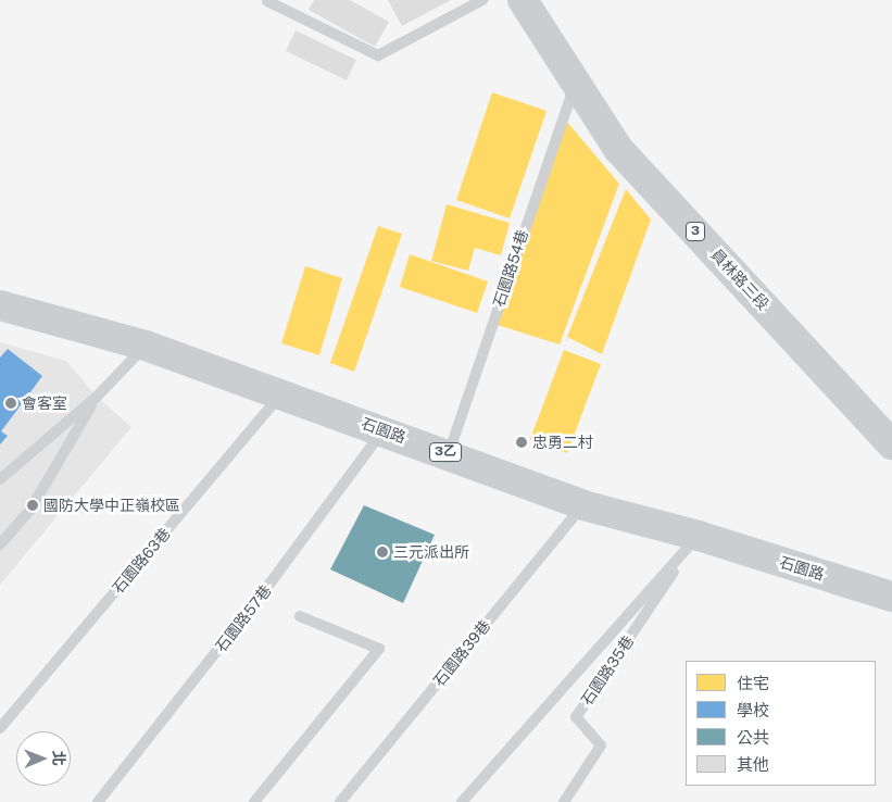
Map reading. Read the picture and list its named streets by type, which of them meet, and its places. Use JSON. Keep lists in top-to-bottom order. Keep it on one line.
{"streets":{"main road":["3","員林路三段","石園路","3乙"],"lane":["石園路54巷","石園路63巷","石園路57巷","石園路39巷","石園路35巷"]},"crossings":[["石園路54巷","員林路三段"],["石園路54巷","石園路"],["石園路","石園路63巷"],["石園路","石園路57巷"],["石園路","石園路39巷"],["石園路","石園路35巷"]],"places":["會客室","忠勇二村","國防大學中正嶺校區","三元派出所"],"legend":["住宅","學校","公共","其他"],"north":"right"}
